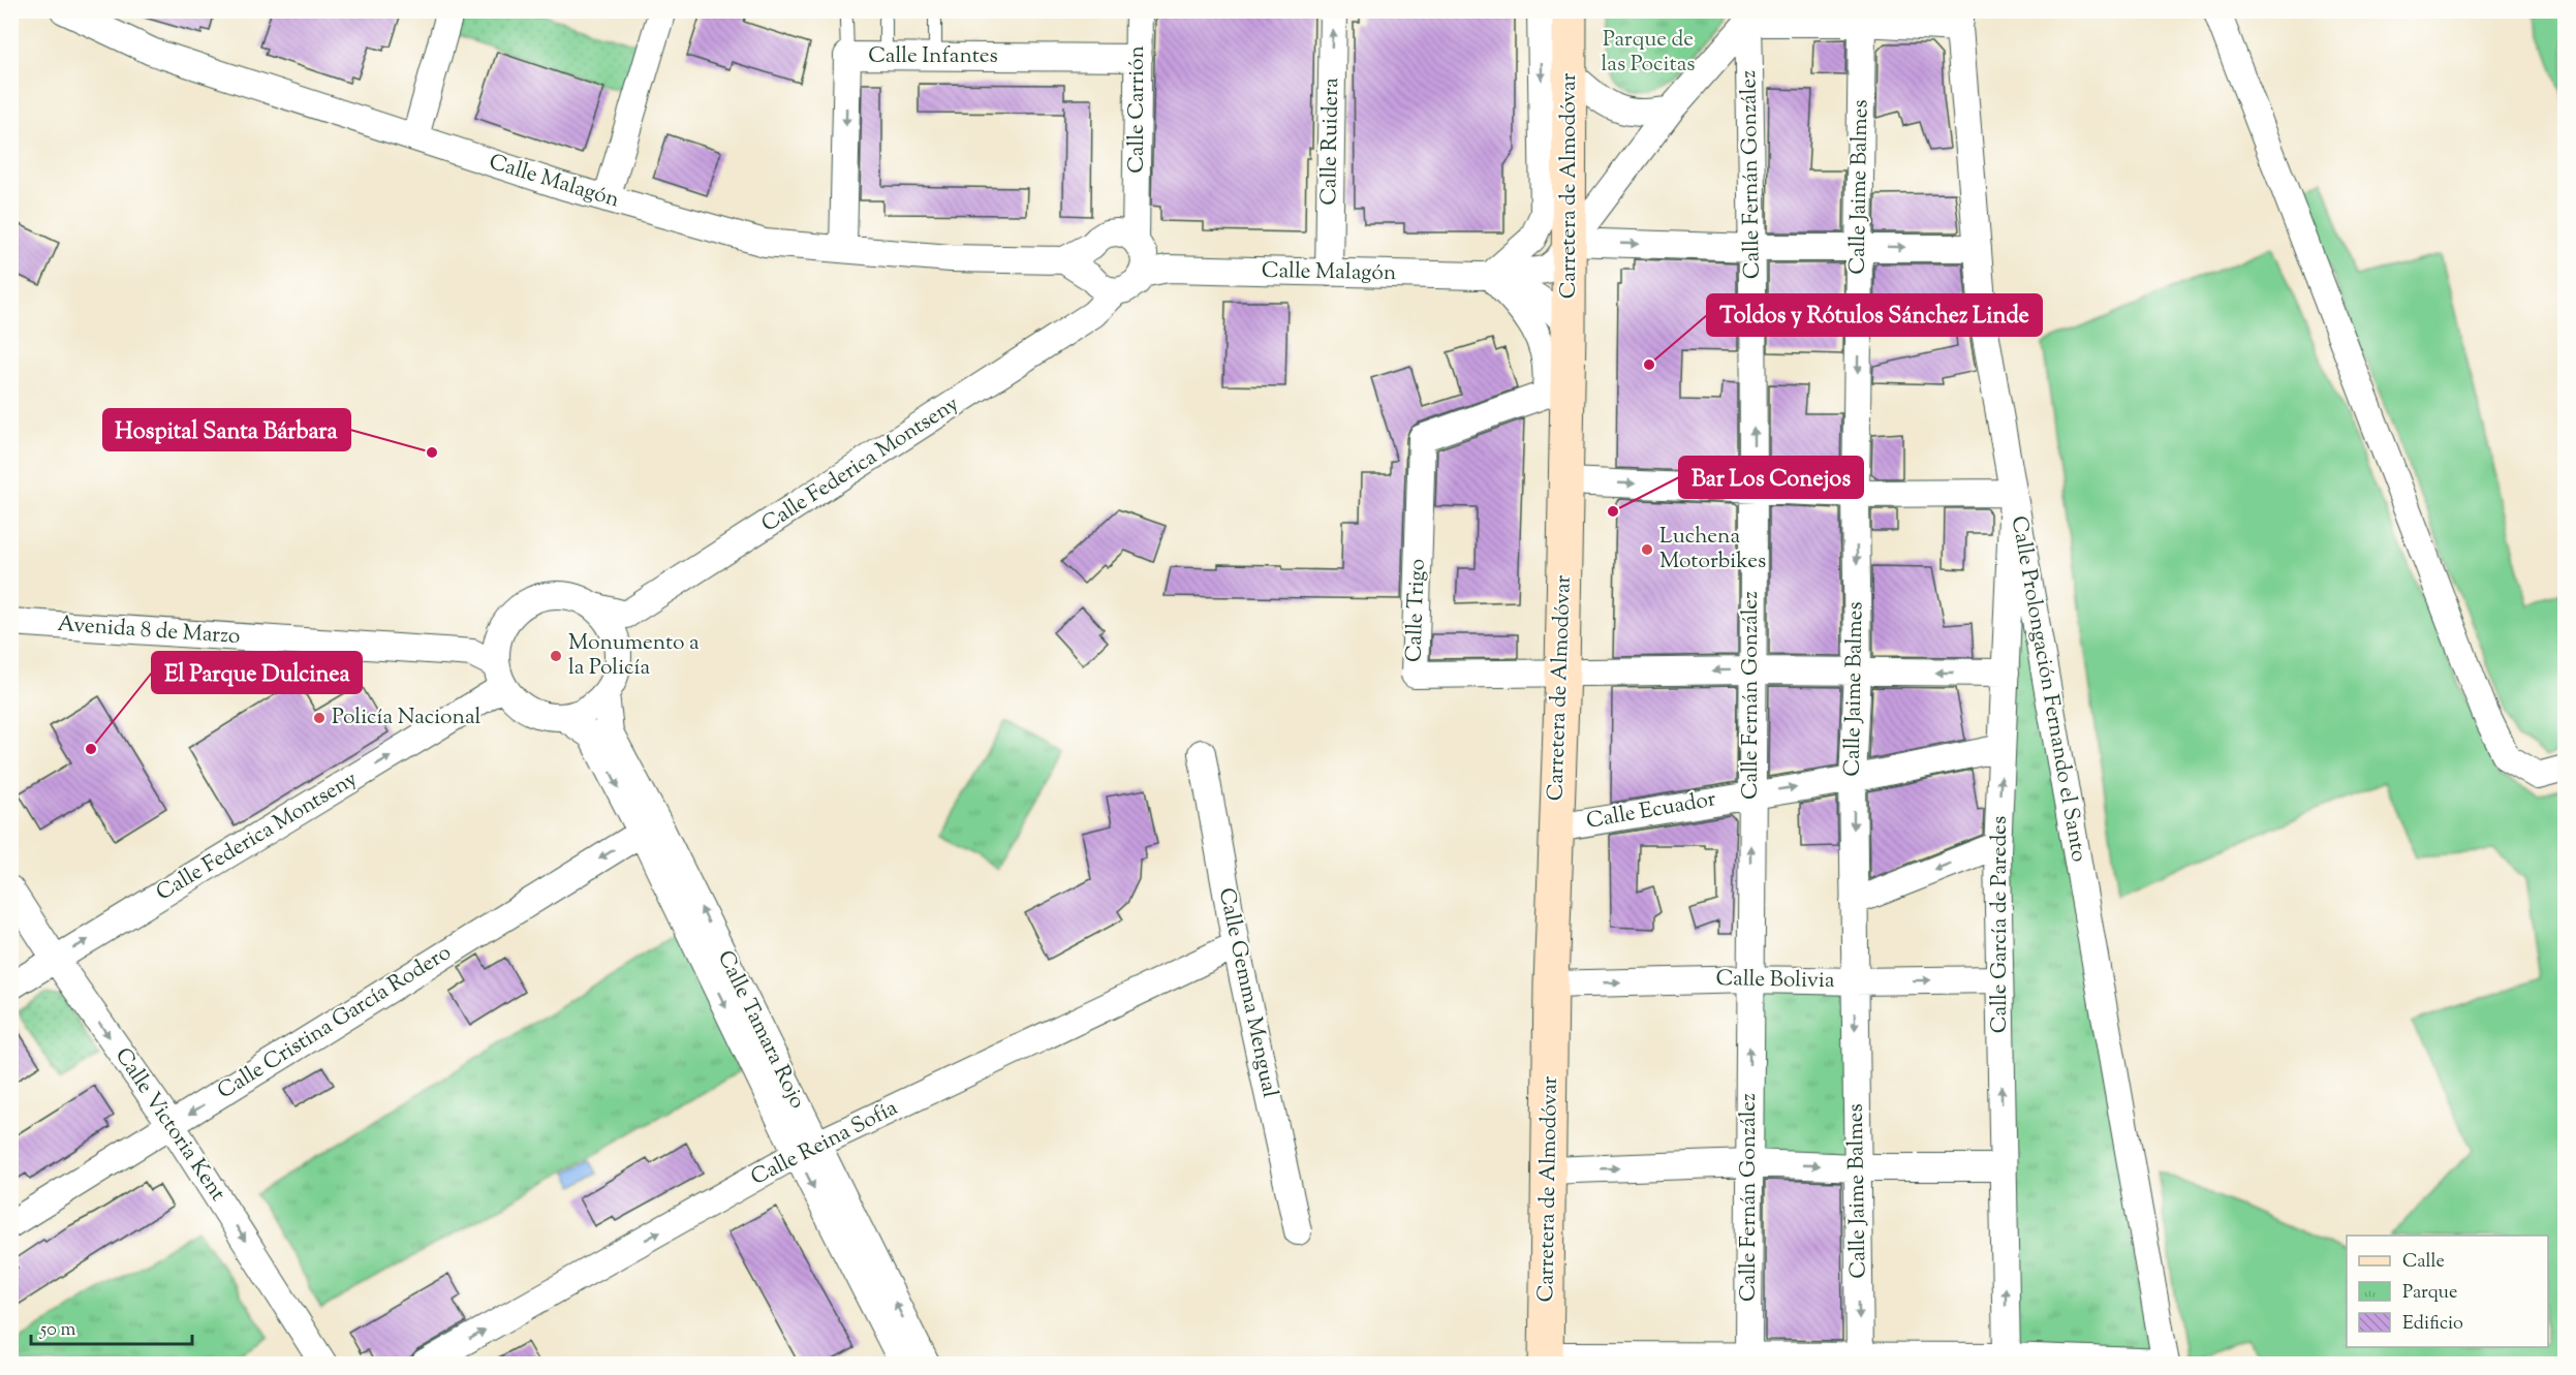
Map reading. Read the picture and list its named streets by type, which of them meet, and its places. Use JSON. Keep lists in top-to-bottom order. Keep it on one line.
{"streets":{"main road":["Carretera de Almodóvar"],"street":["Calle Infantes","Calle Carrión","Calle Ruidera","Calle Fernán González","Calle Malagón","Calle Jaime Balmes","Calle Federica Montseny","Calle Trigo","Avenida 8 de Marzo","Calle Prolongación Fernando el Santo","Calle Ecuador","Calle García de Paredes","Calle Bolivia","Calle Gemma Mengual","Calle Cristina García Rodero","Calle Tamara Rojo","Calle Victoria Kent","Calle Reina Sofía"]},"crossings":[["Calle Infantes","Calle Carrión"],["Calle Infantes","Calle Malagón"],["Calle Carrión","Calle Malagón"],["Calle Carrión","Calle Federica Montseny"],["Calle Ruidera","Calle Malagón"],["Calle Fernán González","Calle Malagón"],["Calle Fernán González","Calle Ecuador"],["Calle Fernán González","Calle Bolivia"],["Calle Malagón","Carretera de Almodóvar"],["Calle Malagón","Calle Federica Montseny"],["Calle Malagón","Calle Trigo"],["Carretera de Almodóvar","Calle Trigo"],["Carretera de Almodóvar","Calle Ecuador"],["Carretera de Almodóvar","Calle Bolivia"],["Calle Jaime Balmes","Calle Ecuador"],["Calle Jaime Balmes","Calle Bolivia"],["Calle Federica Montseny","Avenida 8 de Marzo"],["Calle Federica Montseny","Calle Tamara Rojo"],["Calle Federica Montseny","Calle Victoria Kent"],["Avenida 8 de Marzo","Calle Tamara Rojo"],["Calle Prolongación Fernando el Santo","Calle García de Paredes"],["Calle Ecuador","Calle García de Paredes"],["Calle García de Paredes","Calle Bolivia"],["Calle Gemma Mengual","Calle Reina Sofía"],["Calle Cristina García Rodero","Calle Tamara Rojo"],["Calle Cristina García Rodero","Calle Victoria Kent"],["Calle Tamara Rojo","Calle Reina Sofía"]],"one_way":["Calle Fernán González","Calle Jaime Balmes","Calle Federica Montseny","Calle García de Paredes","Calle Cristina García Rodero","Calle Victoria Kent","Calle Reina Sofía"],"parks":["Parque de las Pocitas"],"places":["Toldos y Rótulos Sánchez Linde","Hospital Santa Bárbara","Bar Los Conejos","Luchena Motorbikes","Monumento a la Policía","Policía Nacional","El Parque Dulcinea"],"legend":["Calle","Parque","Edificio"],"scale_bar":"50 m"}
